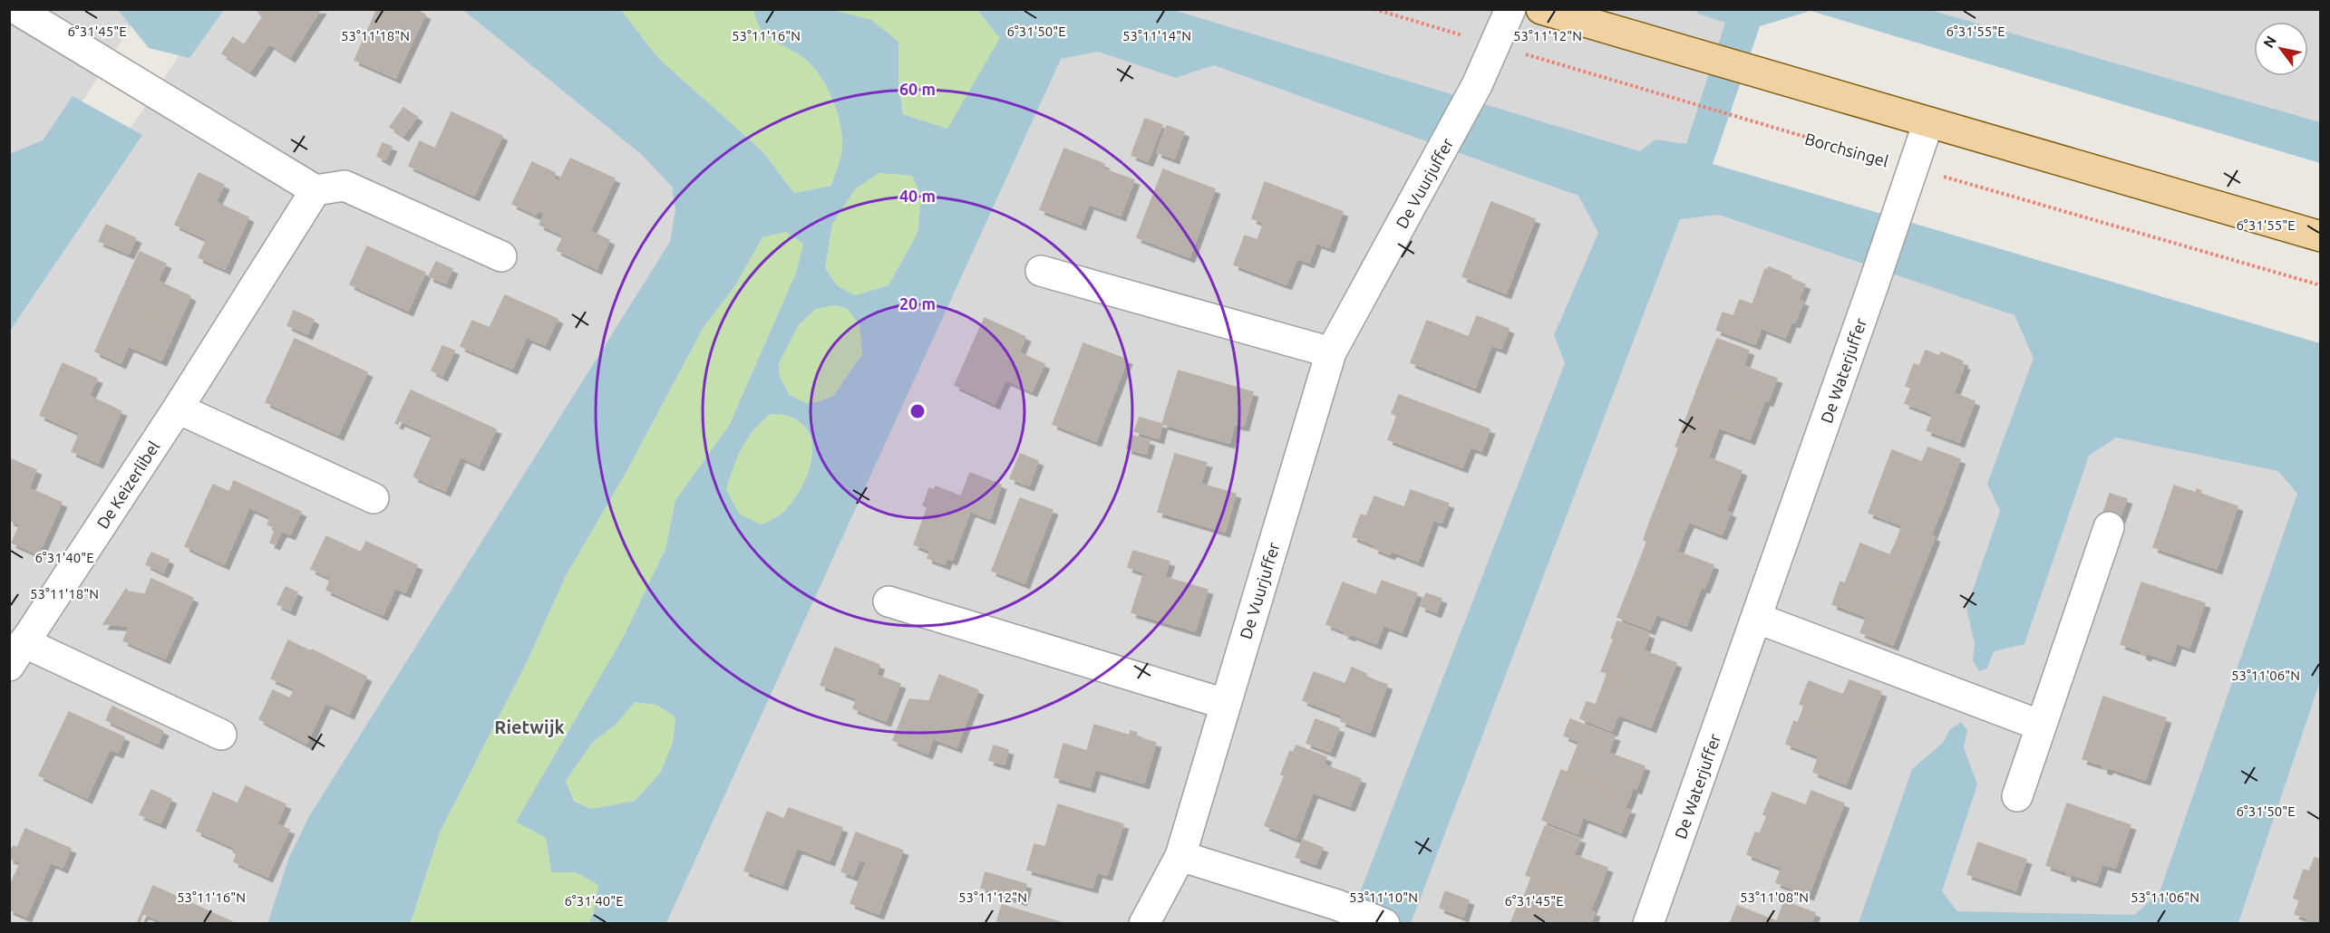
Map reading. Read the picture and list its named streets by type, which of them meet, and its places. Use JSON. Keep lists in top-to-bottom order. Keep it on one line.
{"streets":{"street":["De Vuurjuffer","De Waterjuffer","De Keizerlibel"],"path":["Borchsingel"]},"crossings":[["Borchsingel","De Vuurjuffer"],["Borchsingel","De Waterjuffer"]],"districts":["Rietwijk"],"north":"top left","coordinates":["6°31'45\"E","6°31'50\"E","6°31'55\"E","53°11'18\"N","53°11'16\"N","53°11'14\"N","53°11'12\"N","6°31'40\"E","53°11'06\"N","53°11'10\"N","53°11'08\"N"],"rings":["60 m","40 m","20 m"]}
